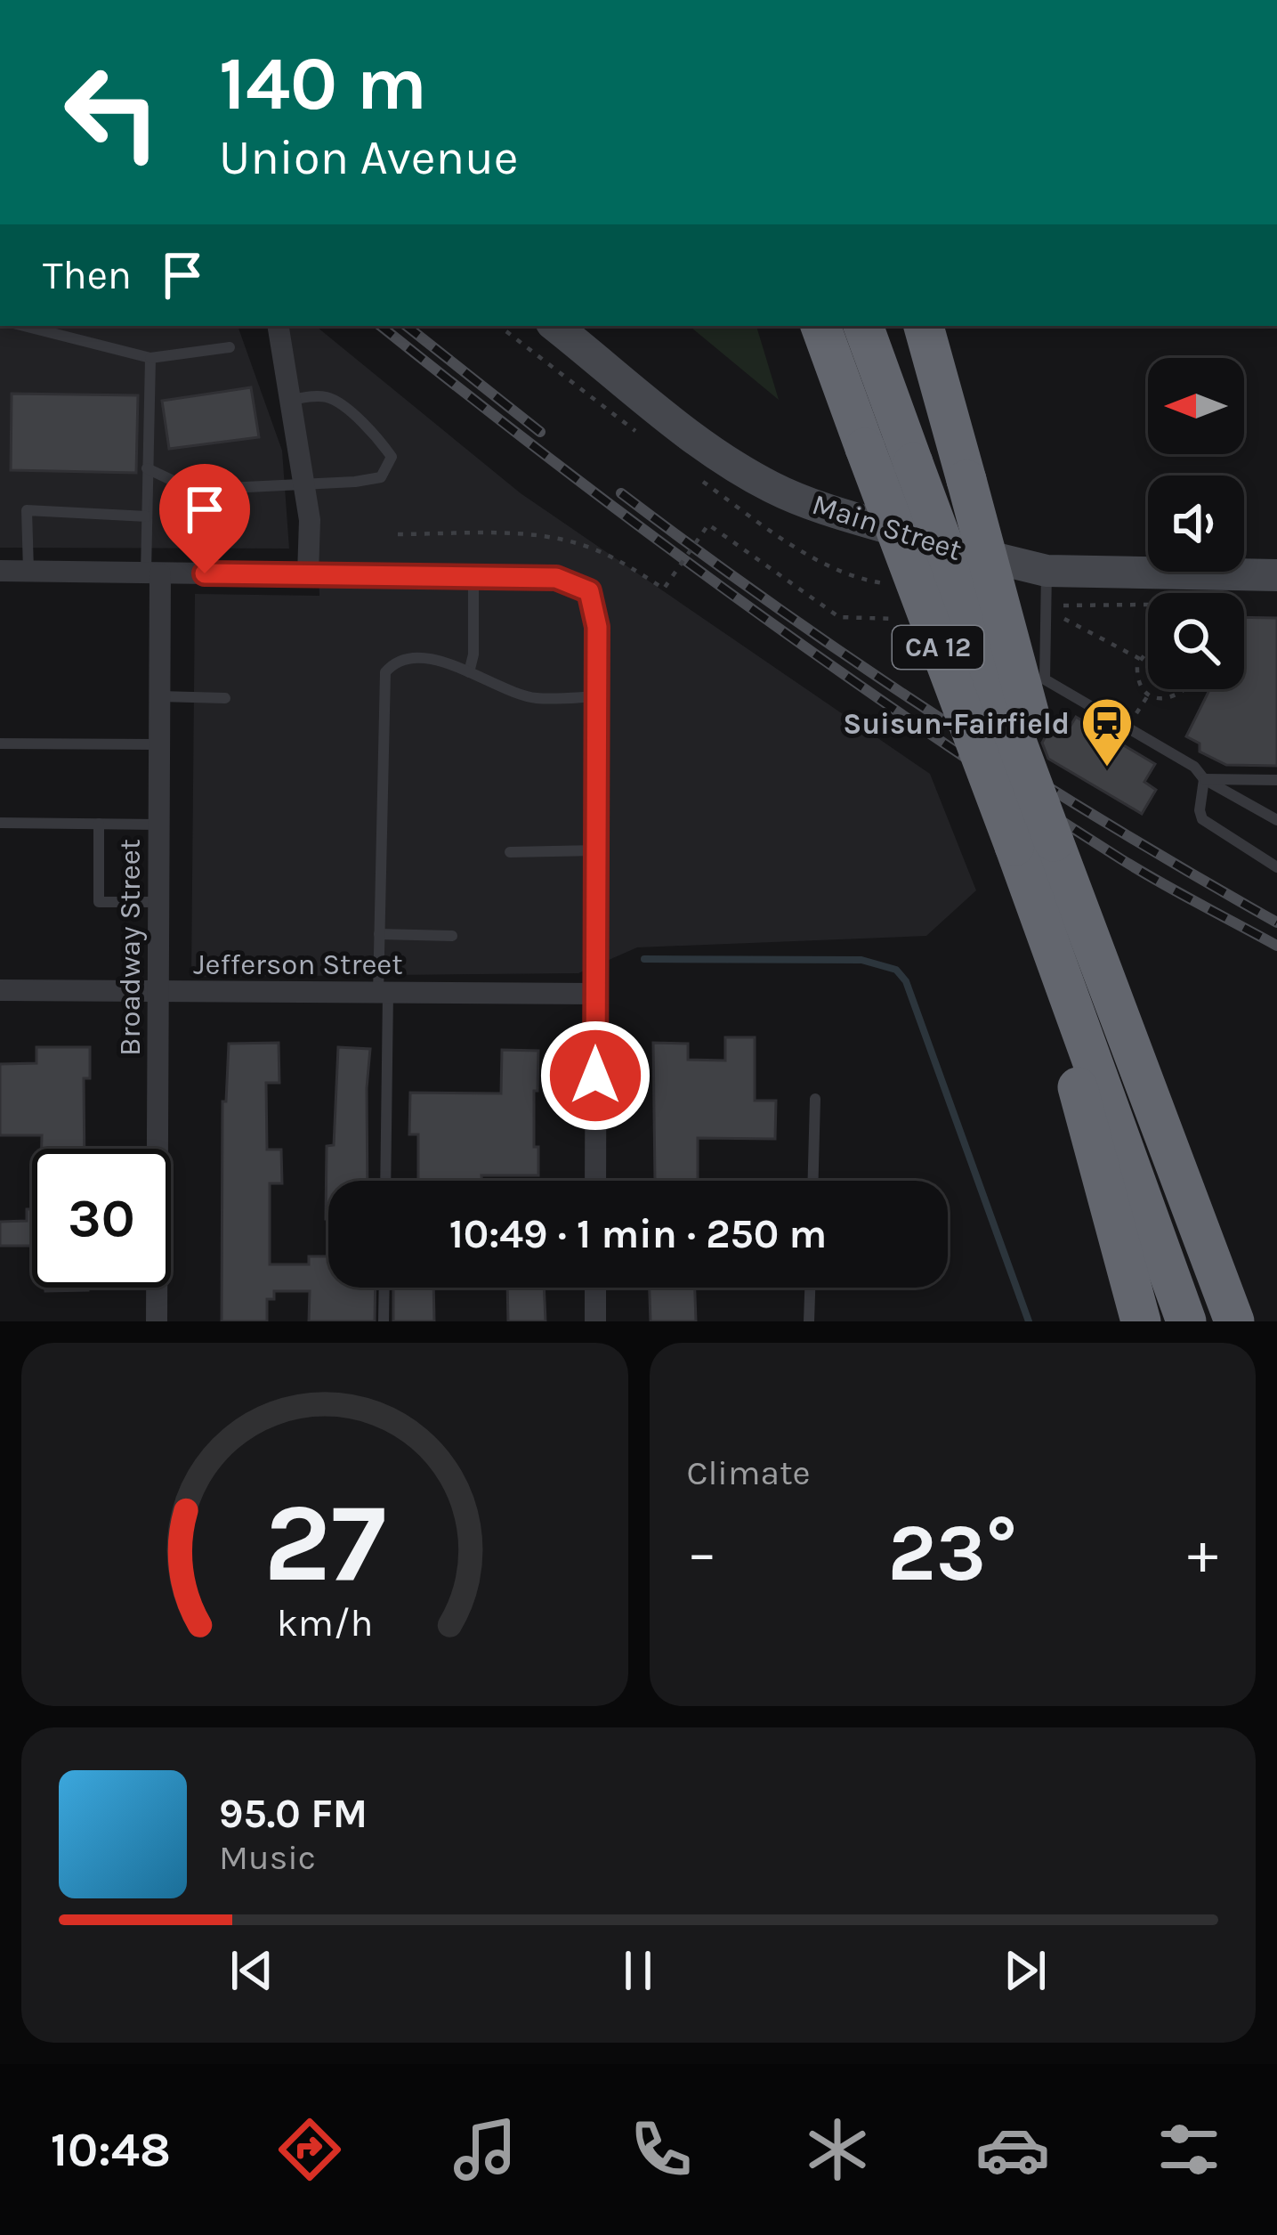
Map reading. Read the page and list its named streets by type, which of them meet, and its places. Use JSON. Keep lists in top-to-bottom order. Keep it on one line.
{"streets":{"highway":["CA 12"],"main road":["Main Street"],"street":["Broadway Street","Jefferson Street"]},"crossings":[["Broadway Street","Jefferson Street"]],"places":{"station":["Suisun-Fairfield"]},"north":"left","page":{"turn":["140 m","Union Avenue"],"then":"Then","limit":"30","trip":"10:49 · 1 min · 250 m","tile":"Climate","heat":["−","23°","+"],"song":["95.0 FM","Music"],"tabs":"10:48","gauge":["27","km/h"]}}
